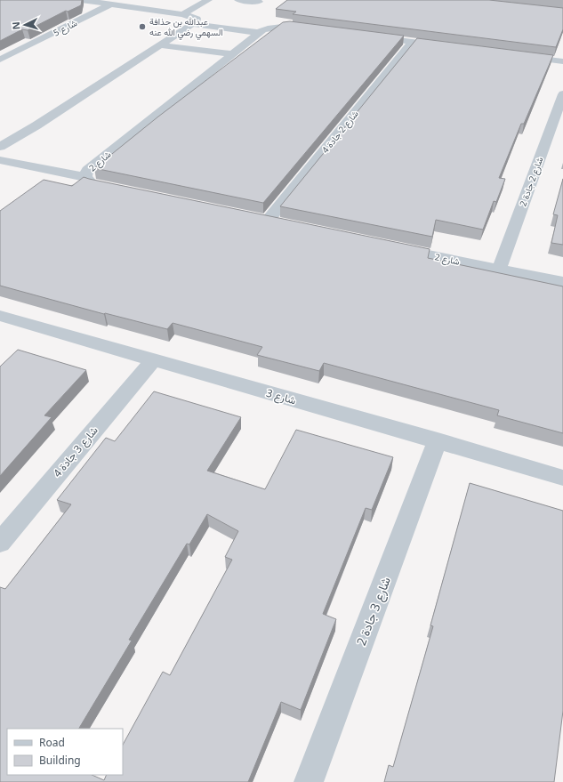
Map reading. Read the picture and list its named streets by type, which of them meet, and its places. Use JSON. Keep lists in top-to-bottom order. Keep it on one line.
{"streets":{"street":["شارع 5","شارع 2 جادة 4","شارع 2","شارع 2 جادة 2","شارع 3","شارع 3 جادة 4","شارع 3 جادة 2"]},"crossings":[["شارع 2","شارع 2 جادة 2"],["شارع 3","شارع 3 جادة 4"],["شارع 3","شارع 3 جادة 2"]],"places":["عبدالله بن حذافة السهمي رضي الله عنه"],"legend":["Road","Building"],"north":"left"}
